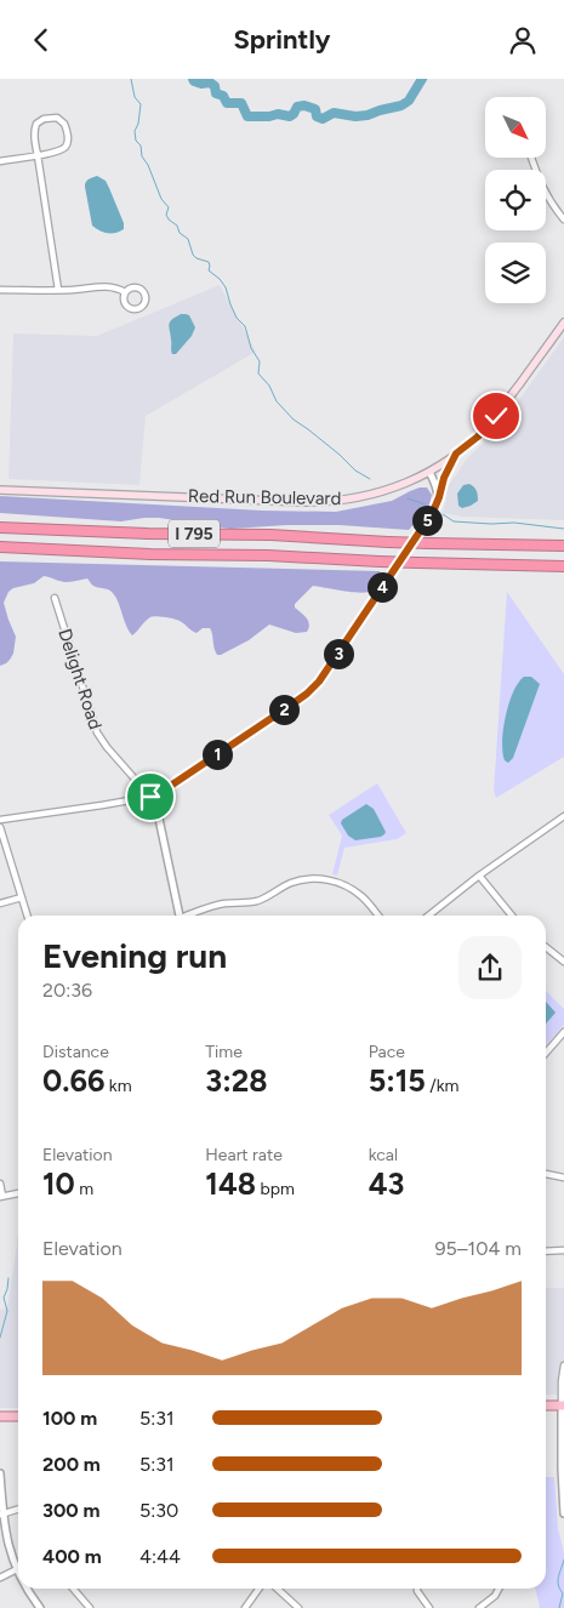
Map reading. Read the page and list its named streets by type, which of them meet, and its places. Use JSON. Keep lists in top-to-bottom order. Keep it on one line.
{"streets":{"highway":["I 795"],"main road":["Red Run Boulevard"],"street":["Delight Road"]},"north":"bottom right","page":{"header":"Sprintly","pins":["5","4","3","2","1"],"heading":["Evening run","20:36"],"stats":[["Distance","0.66 km"],["Time","3:28"],["Pace","5:15 /km"],["Elevation","10 m"],["Heart rate","148 bpm"],["kcal","43"]],"chart":["Elevation","95–104 m"],"list":[{"name":"100 m","note":"5:31"},{"name":"200 m","note":"5:31"},{"name":"300 m","note":"5:30"},{"name":"400 m","note":"4:44"}]}}
